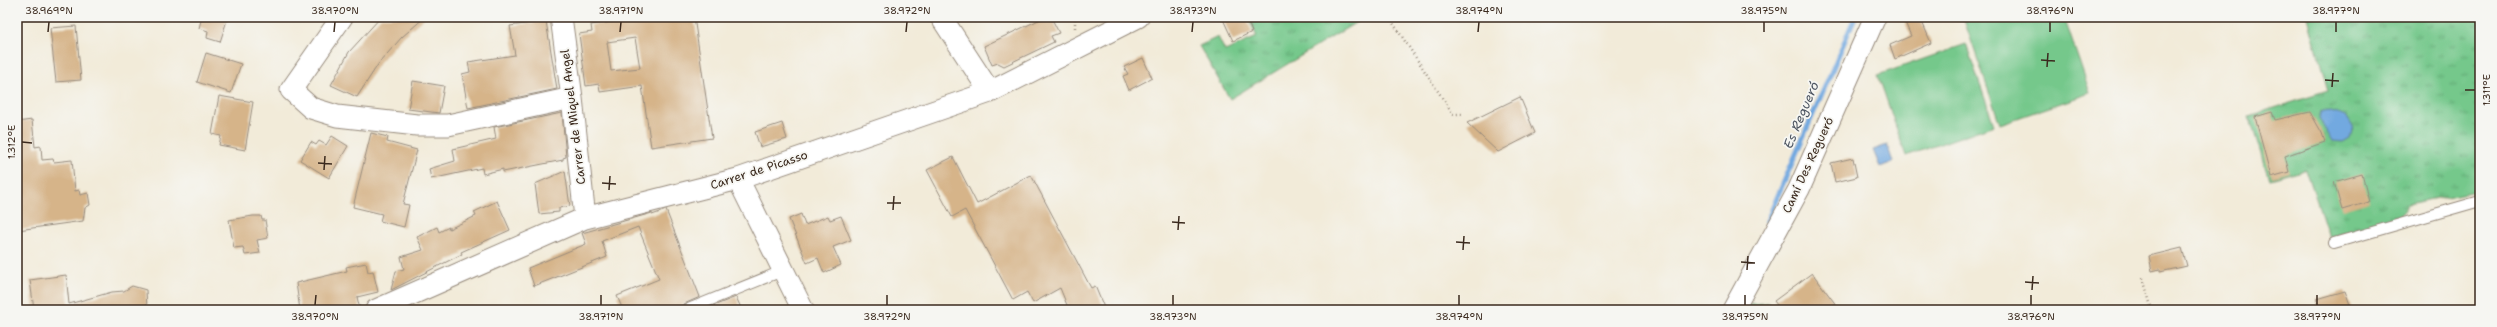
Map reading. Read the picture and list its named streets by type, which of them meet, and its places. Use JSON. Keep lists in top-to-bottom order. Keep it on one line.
{"streets":{"street":["Carrer de Miquel Angel","Camí Des Regueró","Carrer de Picasso"]},"crossings":[["Carrer de Miquel Angel","Carrer de Picasso"]],"water":["Es Regueró"],"coordinates":["38.969°N","38.970°N","38.971°N","38.972°N","38.973°N","38.974°N","38.975°N","38.976°N","38.977°N","1.311°E","1.312°E"]}
